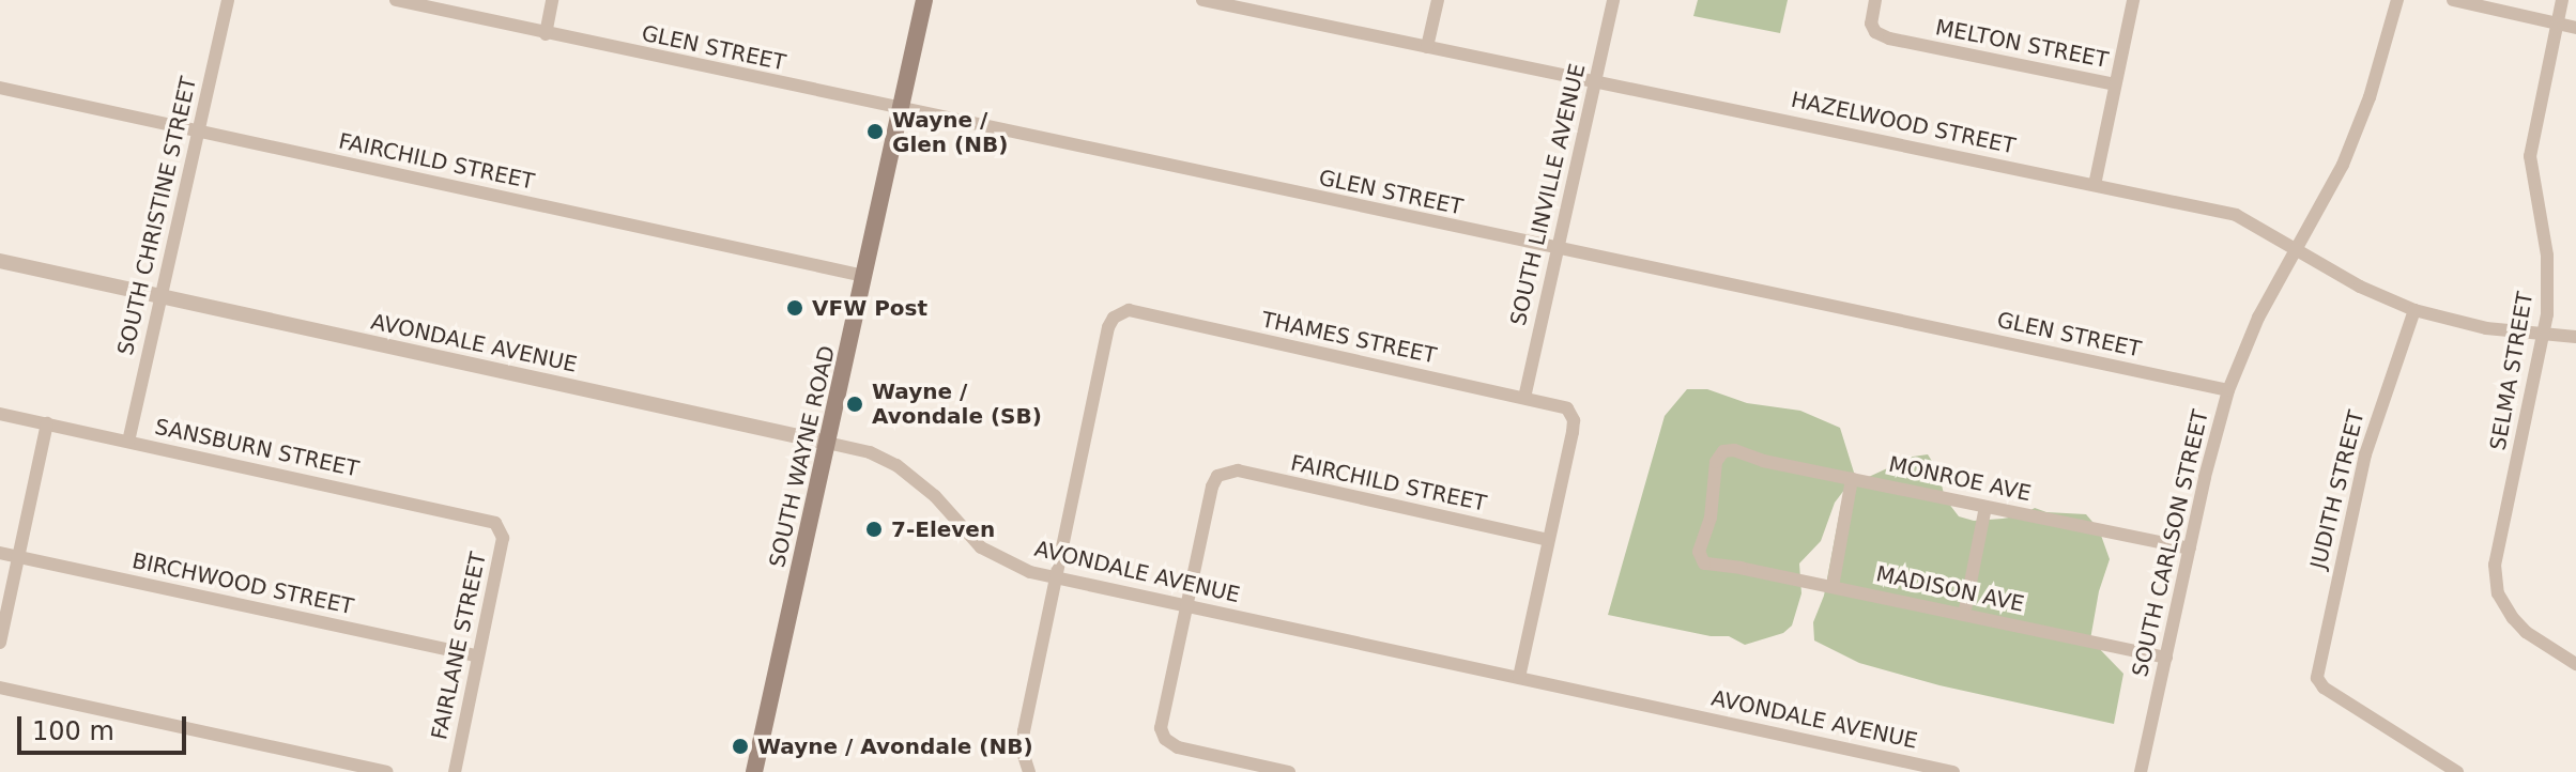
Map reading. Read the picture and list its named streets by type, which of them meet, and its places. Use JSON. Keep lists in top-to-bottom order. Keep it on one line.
{"streets":{"main road":["SOUTH WAYNE ROAD"],"street":["MELTON STREET","GLEN STREET","HAZELWOOD STREET","FAIRCHILD STREET","SOUTH LINVILLE AVENUE","SOUTH CHRISTINE STREET","THAMES STREET","AVONDALE AVENUE","SELMA STREET","SANSBURN STREET","MONROE AVE","JUDITH STREET","SOUTH CARLSON STREET","BIRCHWOOD STREET","MADISON AVE","FAIRLANE STREET"]},"crossings":[["GLEN STREET","SOUTH LINVILLE AVENUE"],["GLEN STREET","SOUTH WAYNE ROAD"],["GLEN STREET","SOUTH CARLSON STREET"],["HAZELWOOD STREET","SOUTH LINVILLE AVENUE"],["HAZELWOOD STREET","SELMA STREET"],["HAZELWOOD STREET","JUDITH STREET"],["HAZELWOOD STREET","SOUTH CARLSON STREET"],["FAIRCHILD STREET","SOUTH CHRISTINE STREET"],["FAIRCHILD STREET","THAMES STREET"],["FAIRCHILD STREET","AVONDALE AVENUE"],["FAIRCHILD STREET","SOUTH WAYNE ROAD"],["SOUTH LINVILLE AVENUE","THAMES STREET"],["SOUTH CHRISTINE STREET","AVONDALE AVENUE"],["SOUTH CHRISTINE STREET","SANSBURN STREET"],["THAMES STREET","AVONDALE AVENUE"],["AVONDALE AVENUE","SOUTH WAYNE ROAD"],["SANSBURN STREET","FAIRLANE STREET"],["MONROE AVE","SOUTH CARLSON STREET"],["MONROE AVE","MADISON AVE"],["SOUTH CARLSON STREET","MADISON AVE"],["BIRCHWOOD STREET","FAIRLANE STREET"]],"places":["Wayne / Glen (NB)","VFW Post","Wayne / Avondale (SB)","7-Eleven","Wayne / Avondale (NB)"],"scale_bar":"100 m"}
